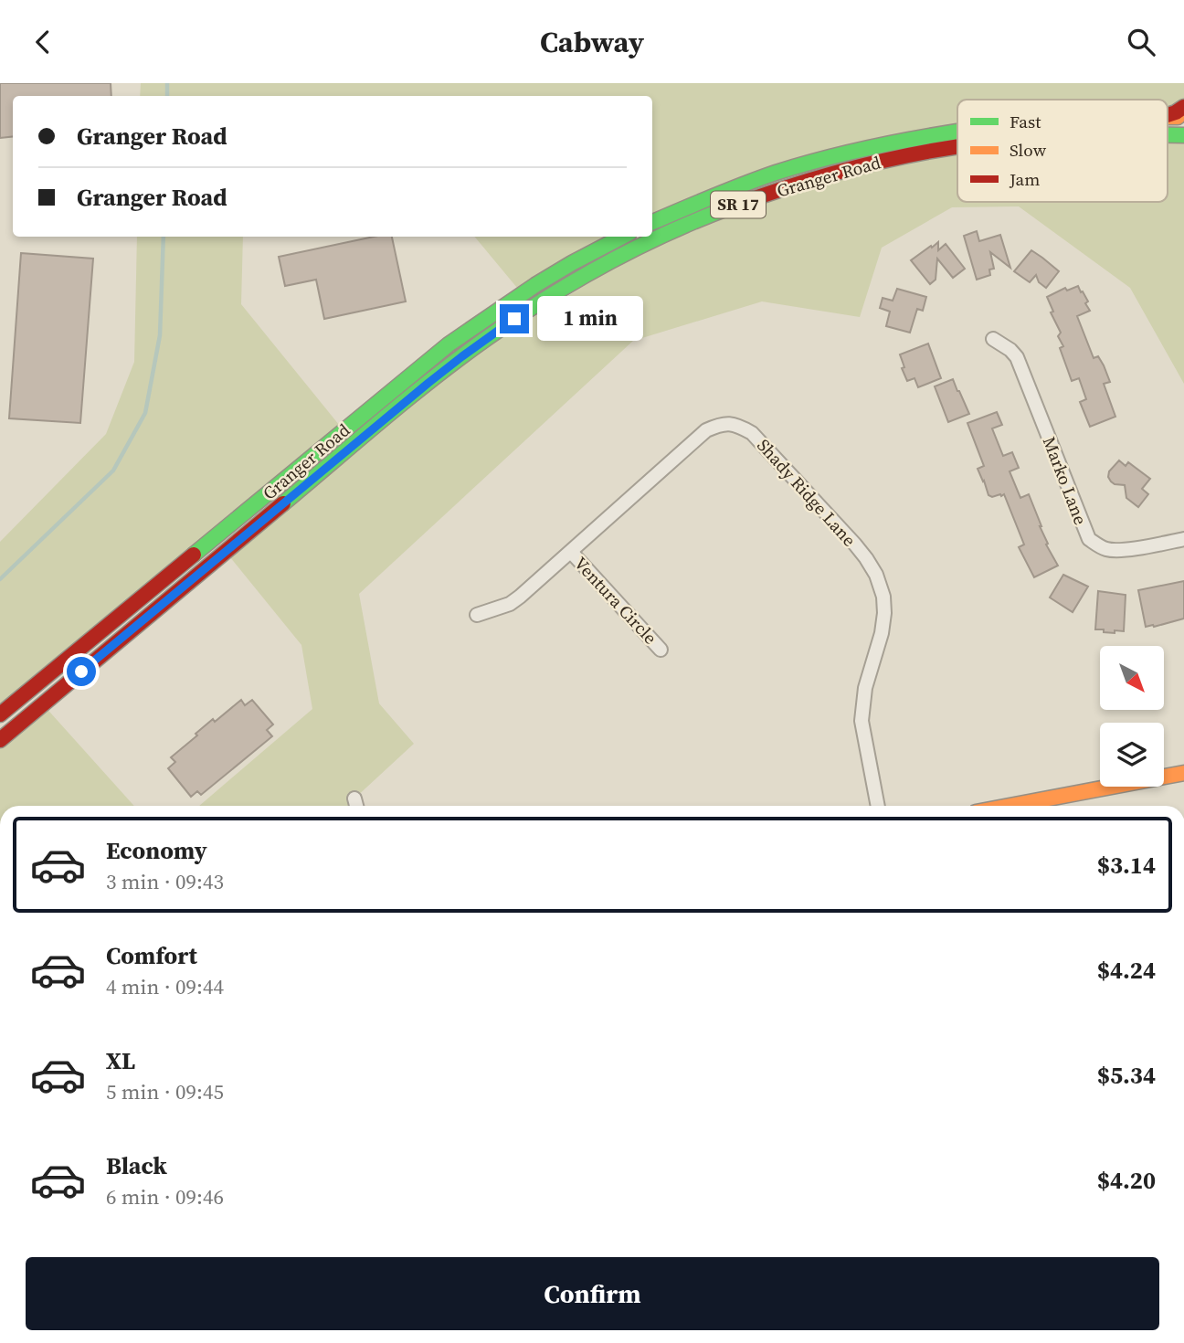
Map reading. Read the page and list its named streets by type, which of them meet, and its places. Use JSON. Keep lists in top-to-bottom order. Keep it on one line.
{"streets":{"main road":["Granger Road","SR 17"],"street":["Marko Lane","Shady Ridge Lane","Ventura Circle"]},"crossings":[["Shady Ridge Lane","Ventura Circle"]],"legend":["Fast","Slow","Jam"],"north":"bottom right","page":{"header":"Cabway","banner":["Granger Road","Granger Road"],"bubble":"1 min","list":[{"name":"Economy","note":"3 min · 09:43","value":"$3.14"},{"name":"Comfort","note":"4 min · 09:44","value":"$4.24"},{"name":"XL","note":"5 min · 09:45","value":"$5.34"},{"name":"Black","note":"6 min · 09:46","value":"$4.20"}],"buttons":"Confirm"}}
